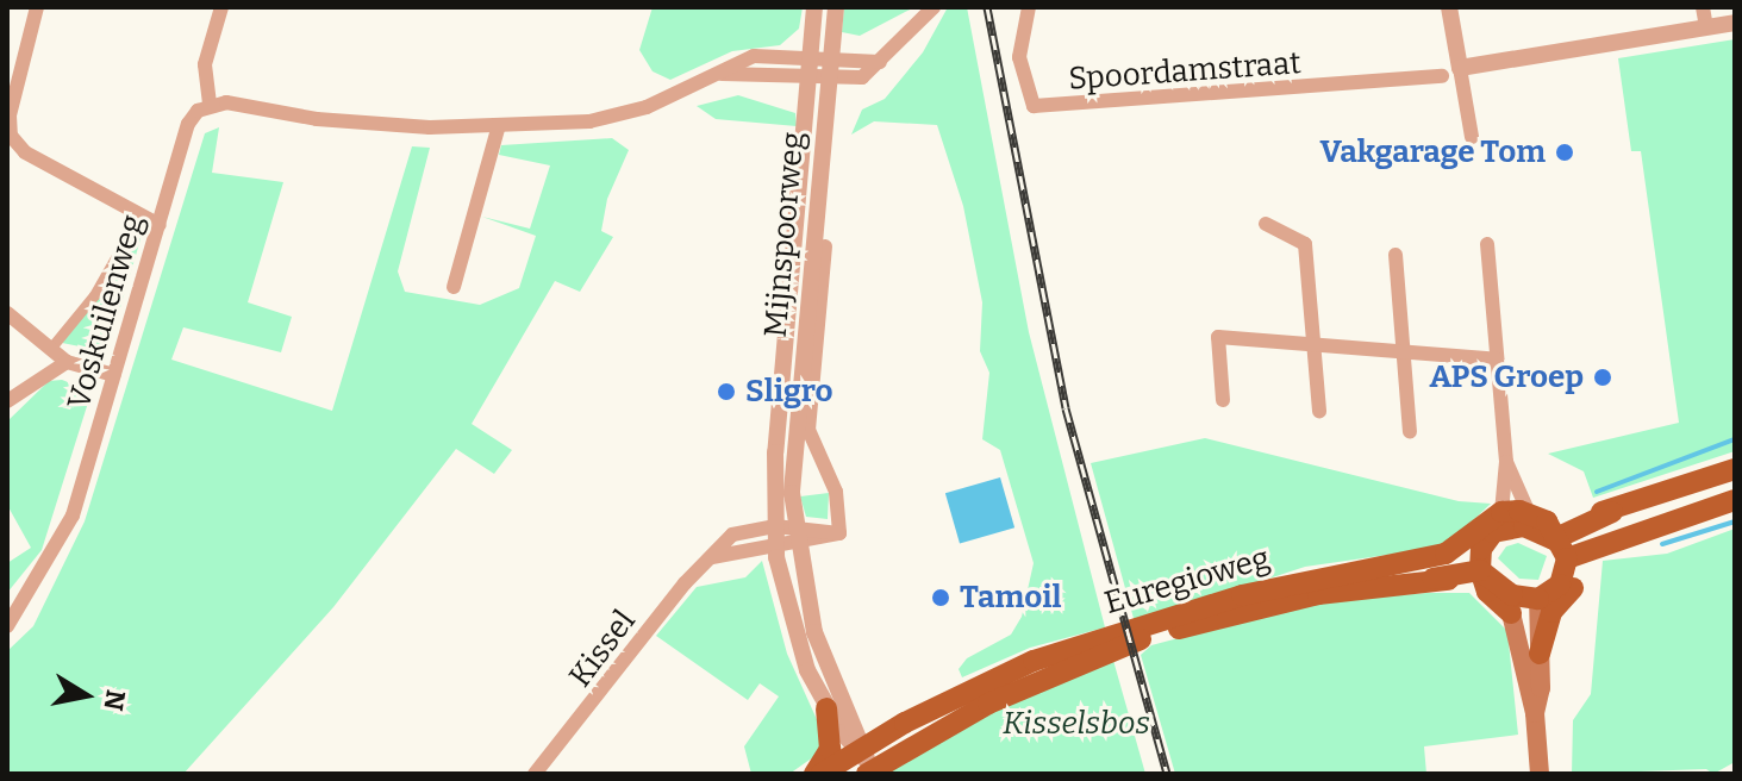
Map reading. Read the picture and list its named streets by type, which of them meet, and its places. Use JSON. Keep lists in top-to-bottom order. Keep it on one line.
{"streets":{"main road":["Euregioweg"],"street":["Spoordamstraat","Mijnspoorweg","Voskuilenweg","Kissel"]},"crossings":[["Mijnspoorweg","Euregioweg"],["Mijnspoorweg","Kissel"]],"parks":["Kisselsbos"],"places":["Vakgarage Tom","APS Groep","Sligro","Tamoil"],"north":"right"}
